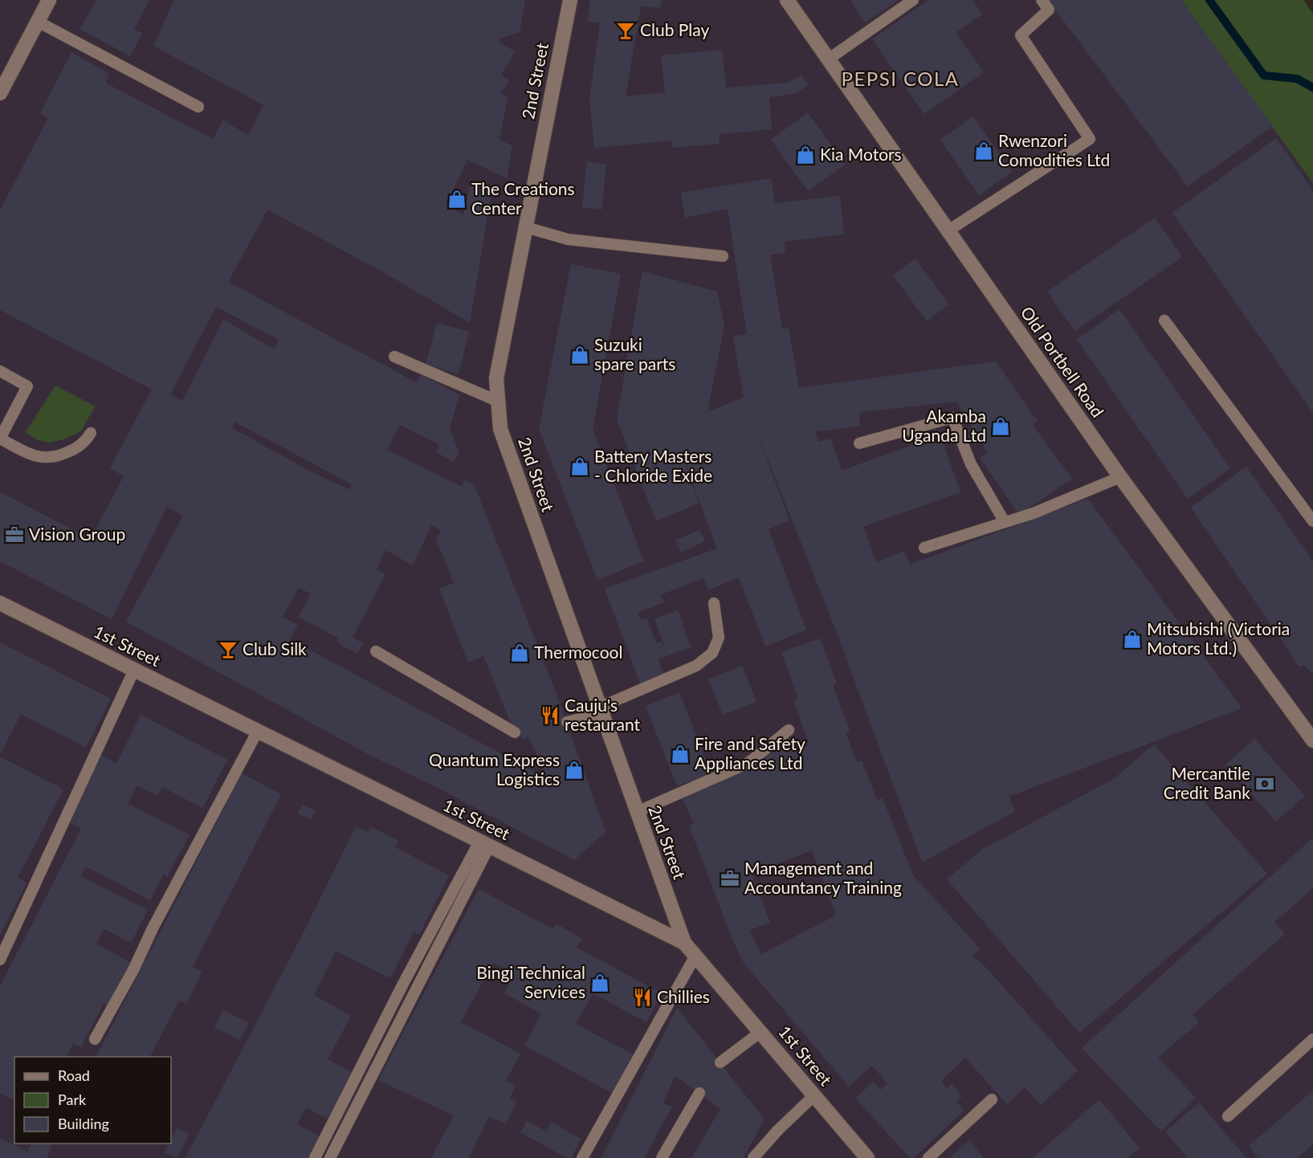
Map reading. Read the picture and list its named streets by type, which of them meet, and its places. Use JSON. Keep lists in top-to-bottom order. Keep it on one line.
{"streets":{"street":["2nd Street","Old Portbell Road","1st Street"]},"crossings":[["2nd Street","1st Street"]],"districts":["PEPSI COLA"],"places":{"bar":["Club Play","Club Silk"],"shop":["Rwenzori Comodities Ltd","Kia Motors","The Creations Center","Suzuki spare parts","Akamba Uganda Ltd","Battery Masters - Chloride Exide","Mitsubishi (Victoria Motors Ltd.)","Thermocool","Fire and Safety Appliances Ltd","Quantum Express Logistics","Bingi Technical Services"],"office":["Vision Group","Management and Accountancy Training"],"restaurant":["Cauju's restaurant","Chillies"],"bank":["Mercantile Credit Bank"]},"legend":["Road","Park","Building"]}
